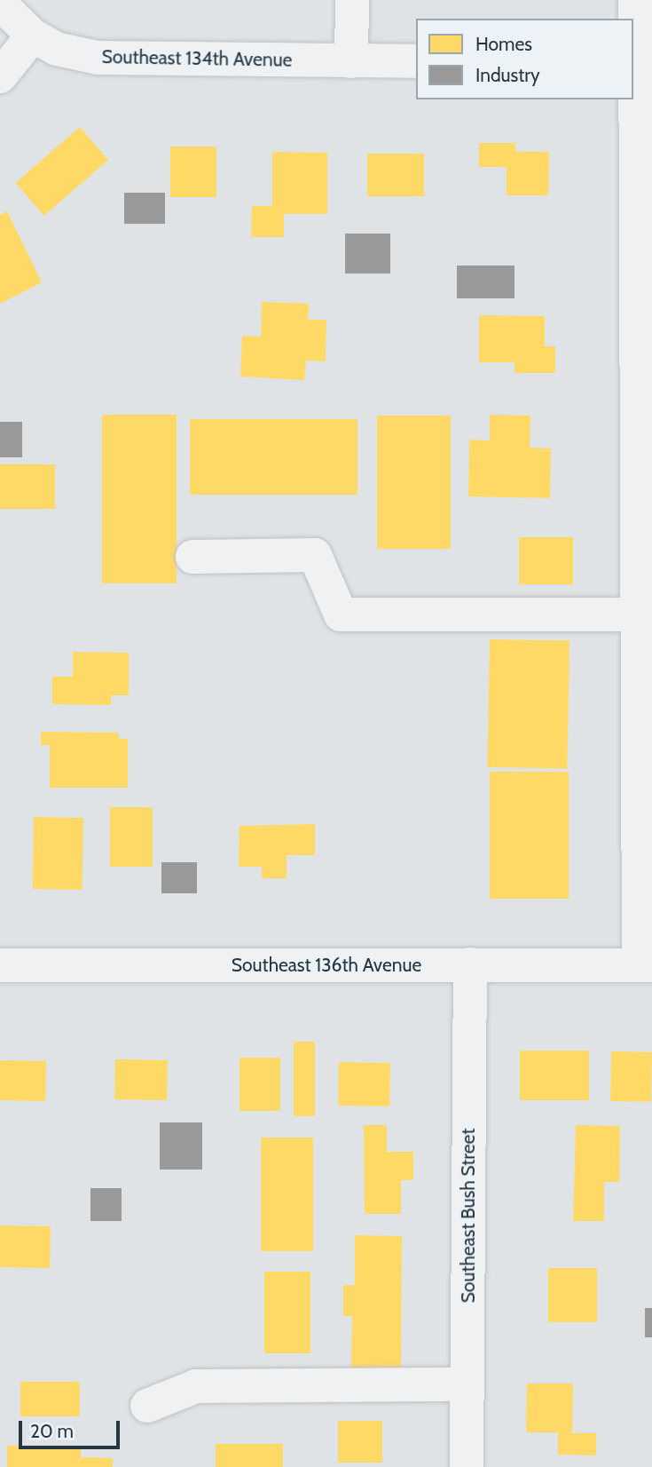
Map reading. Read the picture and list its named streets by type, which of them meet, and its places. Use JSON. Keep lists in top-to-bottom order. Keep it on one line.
{"streets":{"street":["Southeast 134th Avenue","Southeast 136th Avenue","Southeast Bush Street"]},"crossings":[["Southeast 136th Avenue","Southeast Bush Street"]],"legend":["Homes","Industry"],"scale_bar":"20 m"}
